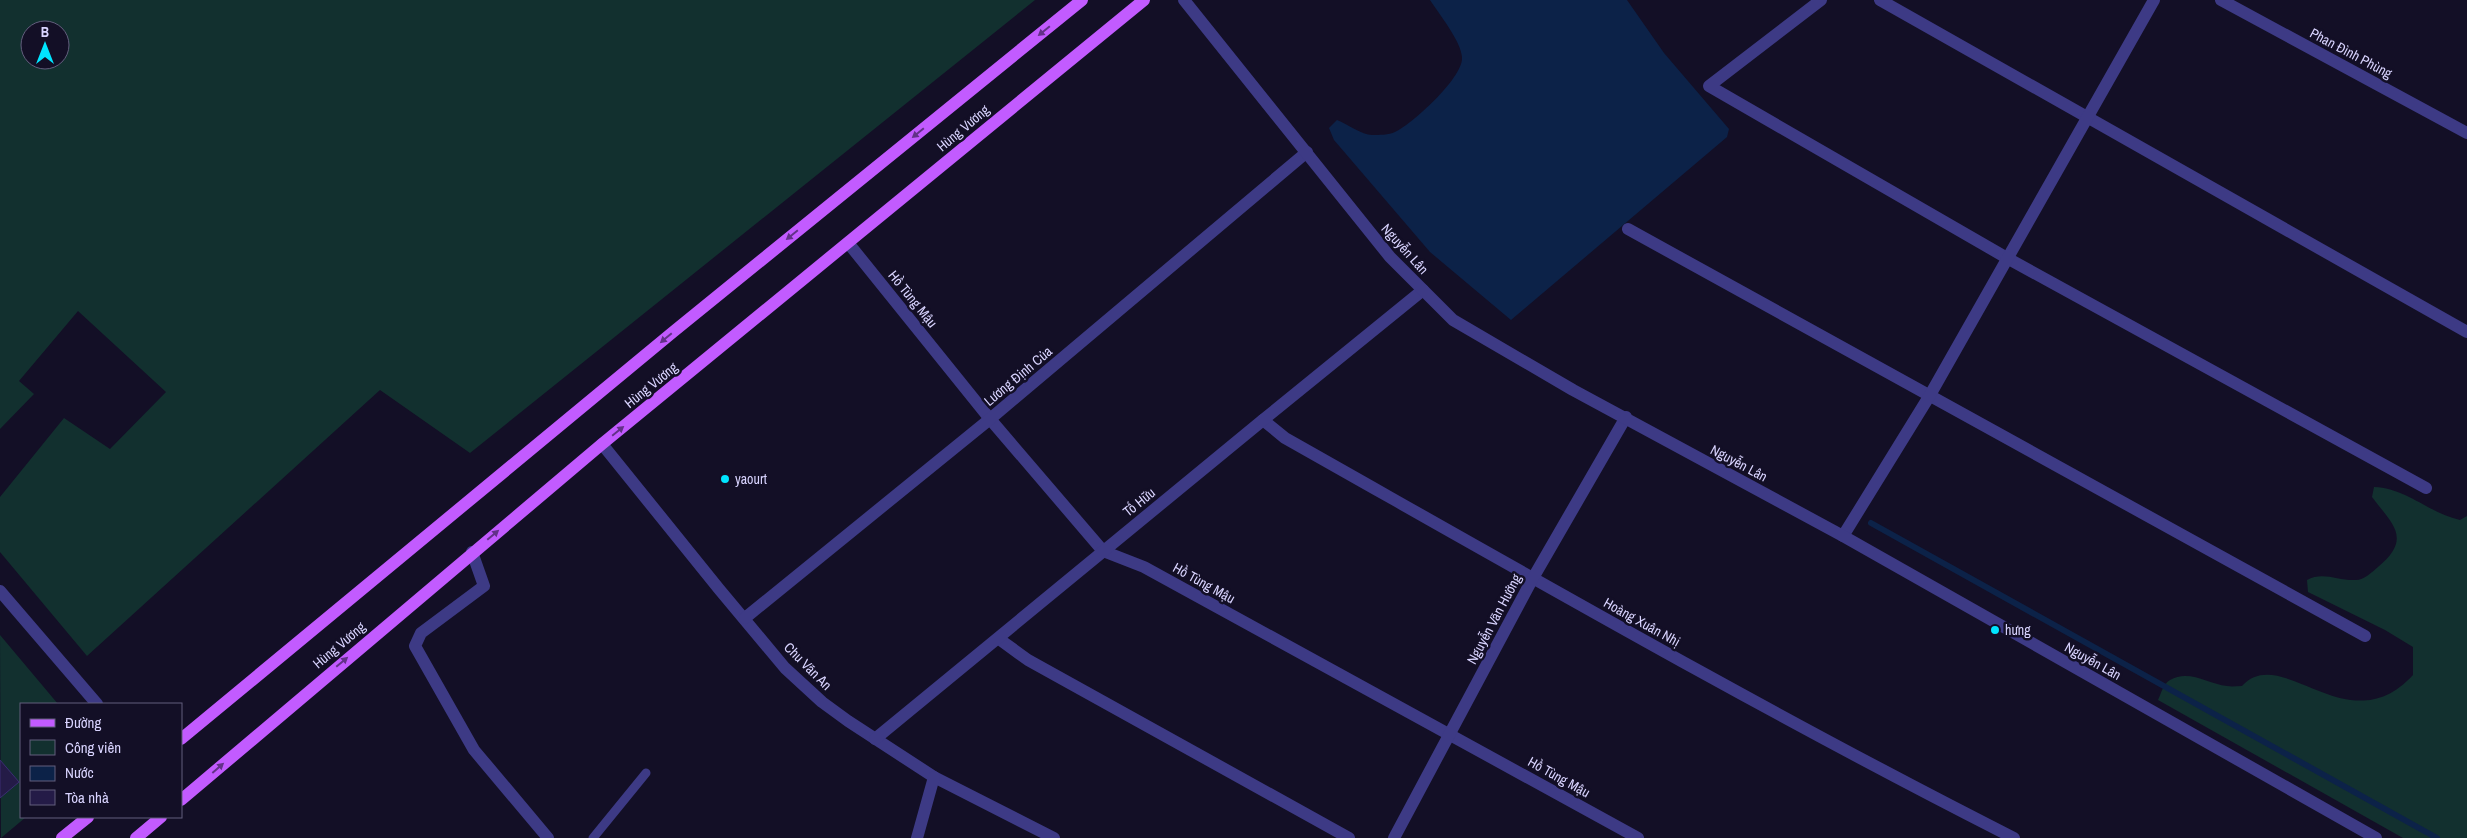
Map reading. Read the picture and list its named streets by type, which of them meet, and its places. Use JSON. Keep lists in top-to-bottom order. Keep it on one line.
{"streets":{"main road":["Hùng Vương"],"street":["Phan Đình Phùng","Nguyễn Lân","Hồ Tùng Mậu","Lương Định Của","Tố Hữu","Nguyễn Văn Hưởng","Hoàng Xuân Nhị","Chu Văn An"]},"crossings":[["Hùng Vương","Hồ Tùng Mậu"],["Hùng Vương","Chu Văn An"],["Nguyễn Lân","Lương Định Của"],["Nguyễn Lân","Tố Hữu"],["Nguyễn Lân","Nguyễn Văn Hưởng"],["Hồ Tùng Mậu","Lương Định Của"],["Hồ Tùng Mậu","Tố Hữu"],["Hồ Tùng Mậu","Nguyễn Văn Hưởng"],["Lương Định Của","Chu Văn An"],["Tố Hữu","Hoàng Xuân Nhị"],["Tố Hữu","Chu Văn An"],["Nguyễn Văn Hưởng","Hoàng Xuân Nhị"]],"places":["yaourt","hưng"],"legend":["Đường","Công viên","Nước","Tòa nhà"],"north":"top"}
